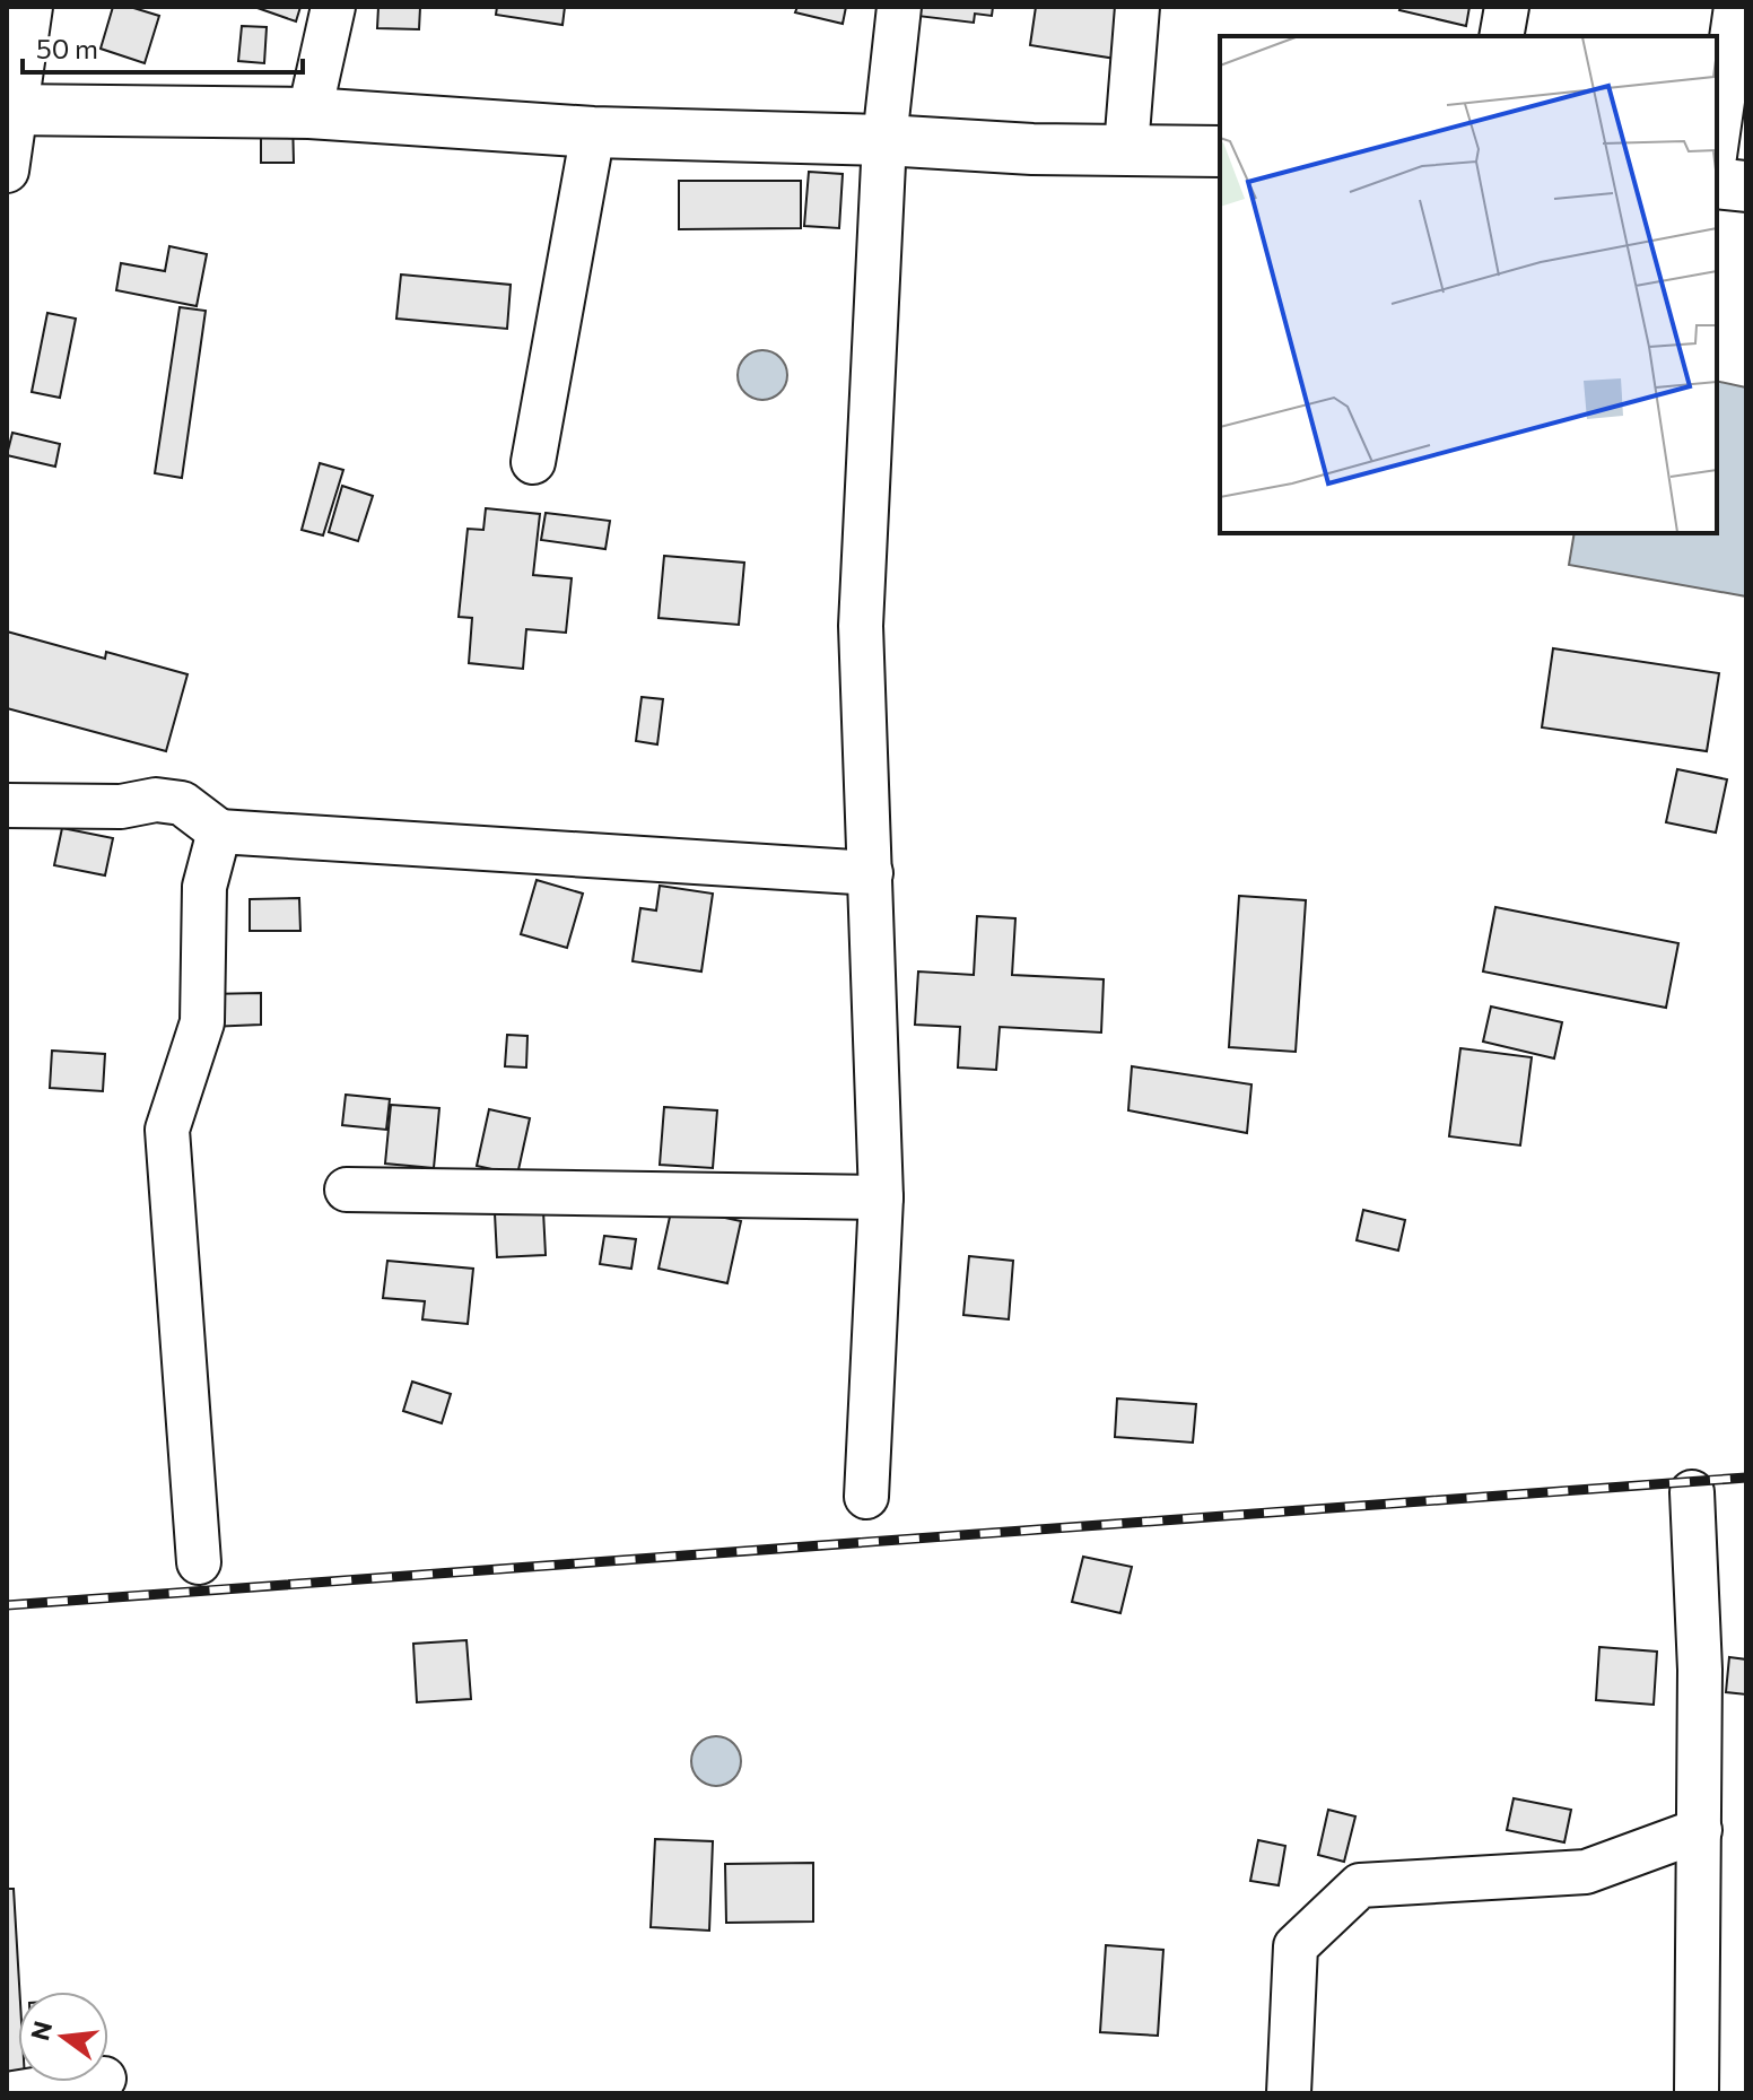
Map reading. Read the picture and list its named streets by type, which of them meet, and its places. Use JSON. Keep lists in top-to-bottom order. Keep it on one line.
{"scale_bar":"50 m","north":"left"}
